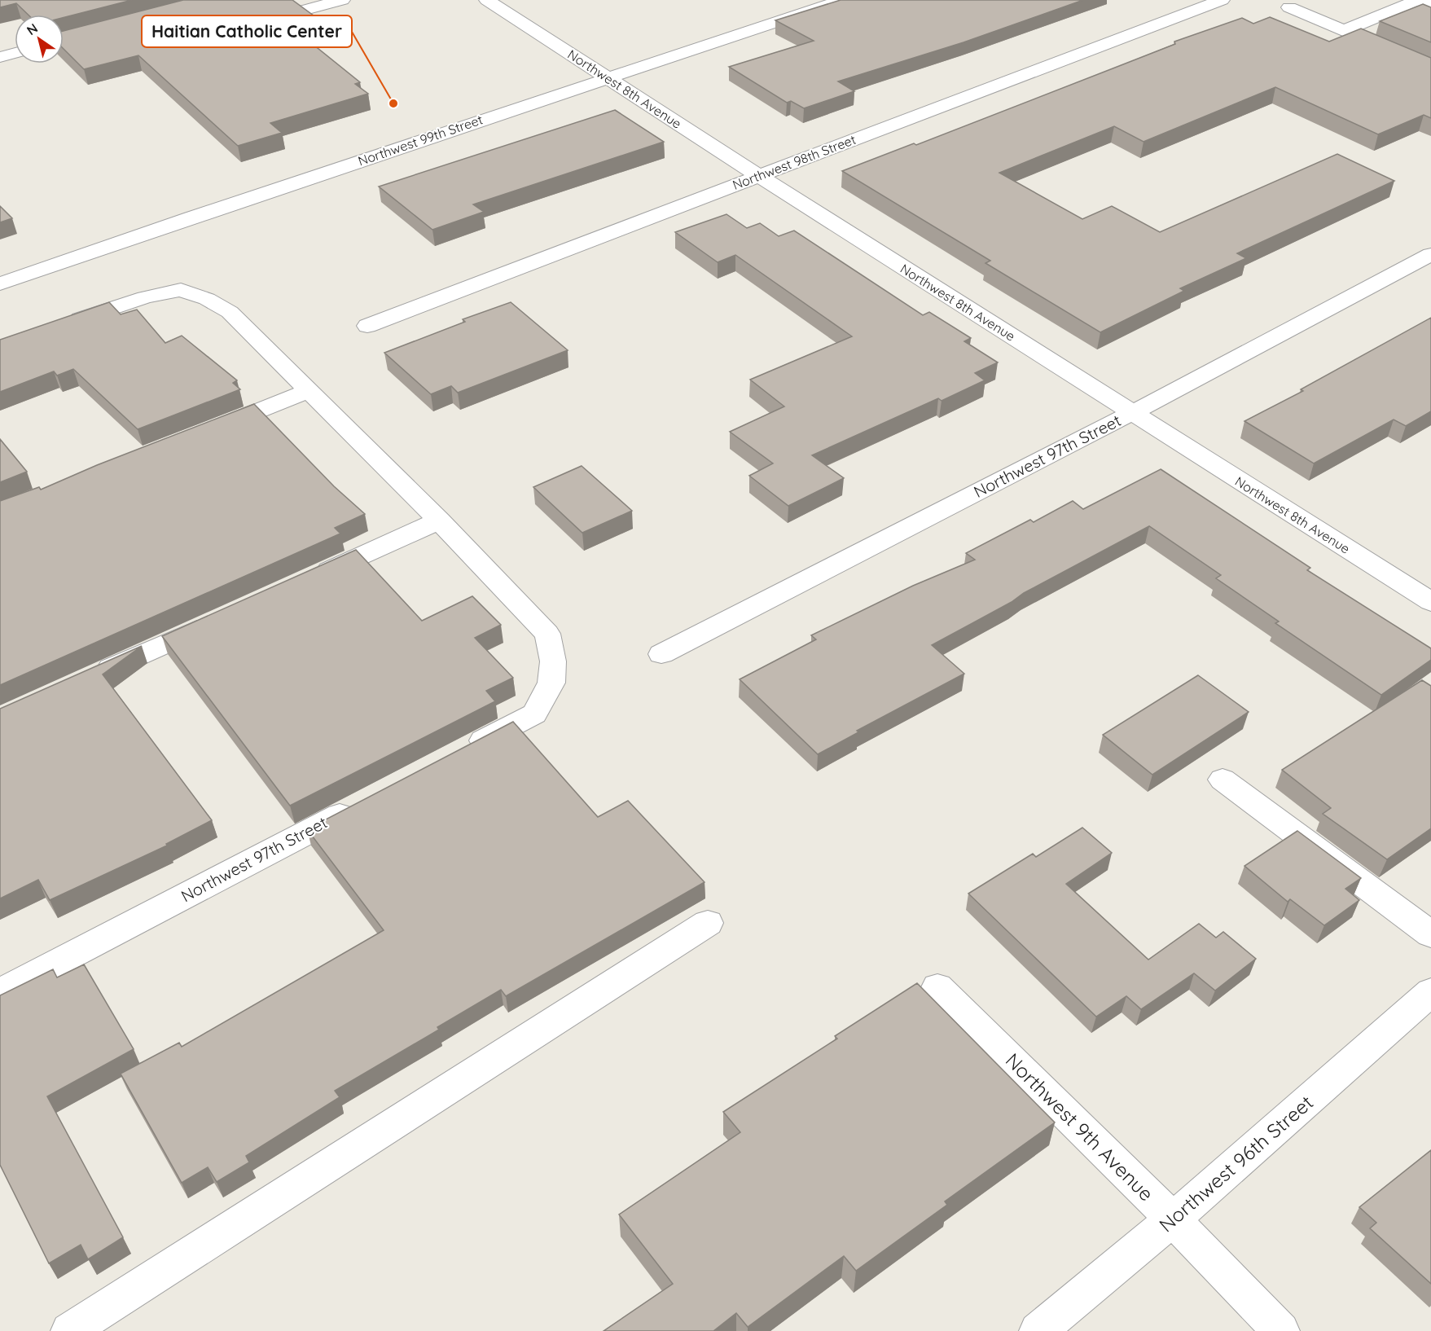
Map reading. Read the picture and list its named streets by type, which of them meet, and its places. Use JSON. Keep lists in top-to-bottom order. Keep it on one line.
{"streets":{"street":["Northwest 8th Avenue","Northwest 99th Street","Northwest 98th Street","Northwest 97th Street","Northwest 9th Avenue","Northwest 96th Street"]},"crossings":[["Northwest 8th Avenue","Northwest 99th Street"],["Northwest 8th Avenue","Northwest 98th Street"],["Northwest 8th Avenue","Northwest 97th Street"],["Northwest 9th Avenue","Northwest 96th Street"]],"places":["Haitian Catholic Center"],"north":"top left"}
